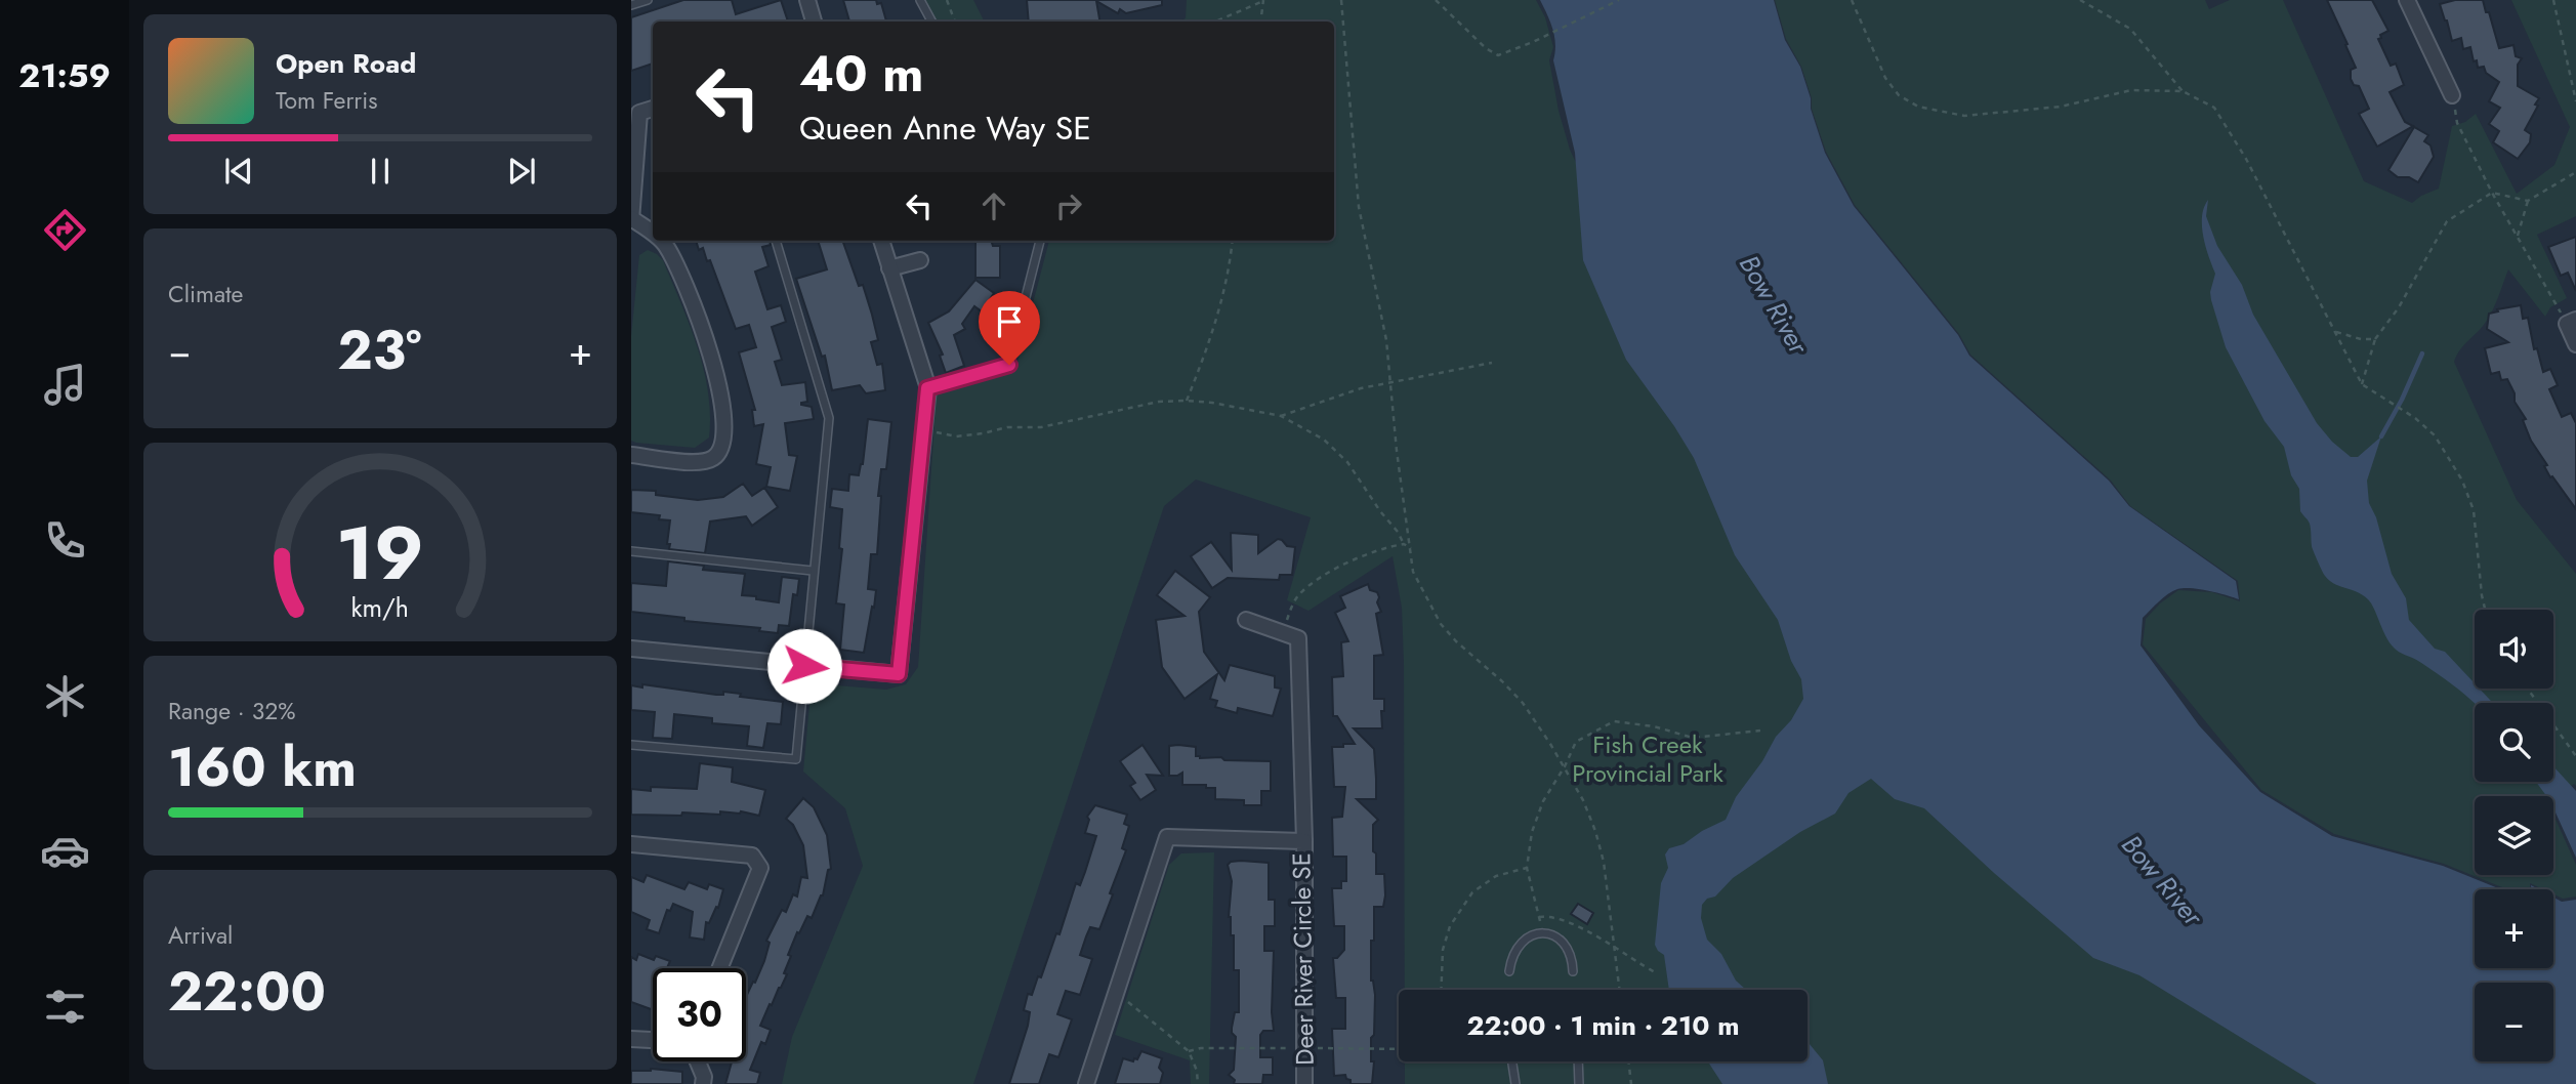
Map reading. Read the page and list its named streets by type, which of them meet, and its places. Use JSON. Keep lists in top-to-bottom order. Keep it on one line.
{"streets":{"street":["Deer River Circle SE"]},"water":["Bow River"],"parks":["Fish Creek Provincial Park"],"page":{"tabs":"21:59","turn":["40 m","Queen Anne Way SE"],"song":["Open Road","Tom Ferris"],"tile":["Climate",["Range · 32%","160 km"],["Arrival","22:00"]],"heat":["−","23°","+"],"map_buttons":["+","−"],"limit":"30","trip":"22:00 · 1 min · 210 m","gauge":["19","km/h"]}}
